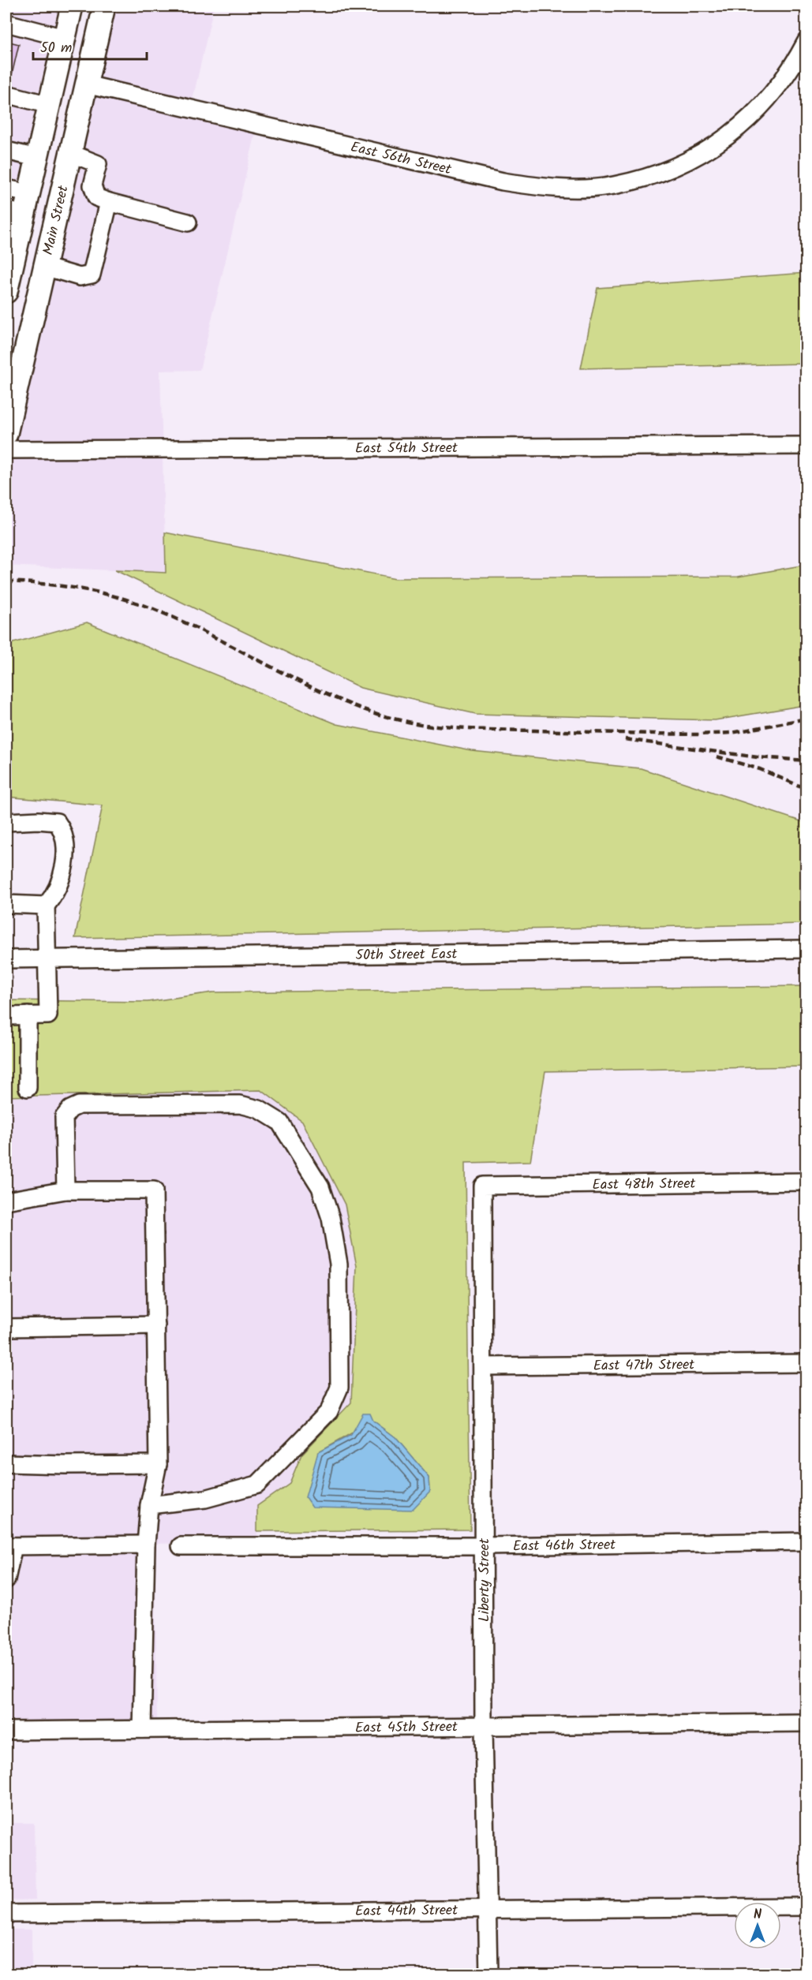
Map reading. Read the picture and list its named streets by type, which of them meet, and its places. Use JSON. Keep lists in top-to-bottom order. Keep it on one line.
{"streets":{"main road":["Main Street"],"street":["East 56th Street","East 54th Street","50th Street East","East 48th Street","East 47th Street","East 46th Street","Liberty Street","East 45th Street","East 44th Street"]},"crossings":[["East 56th Street","Main Street"],["East 48th Street","Liberty Street"],["East 47th Street","Liberty Street"],["East 46th Street","Liberty Street"],["Liberty Street","East 45th Street"],["Liberty Street","East 44th Street"]],"scale_bar":"50 m","north":"top"}
